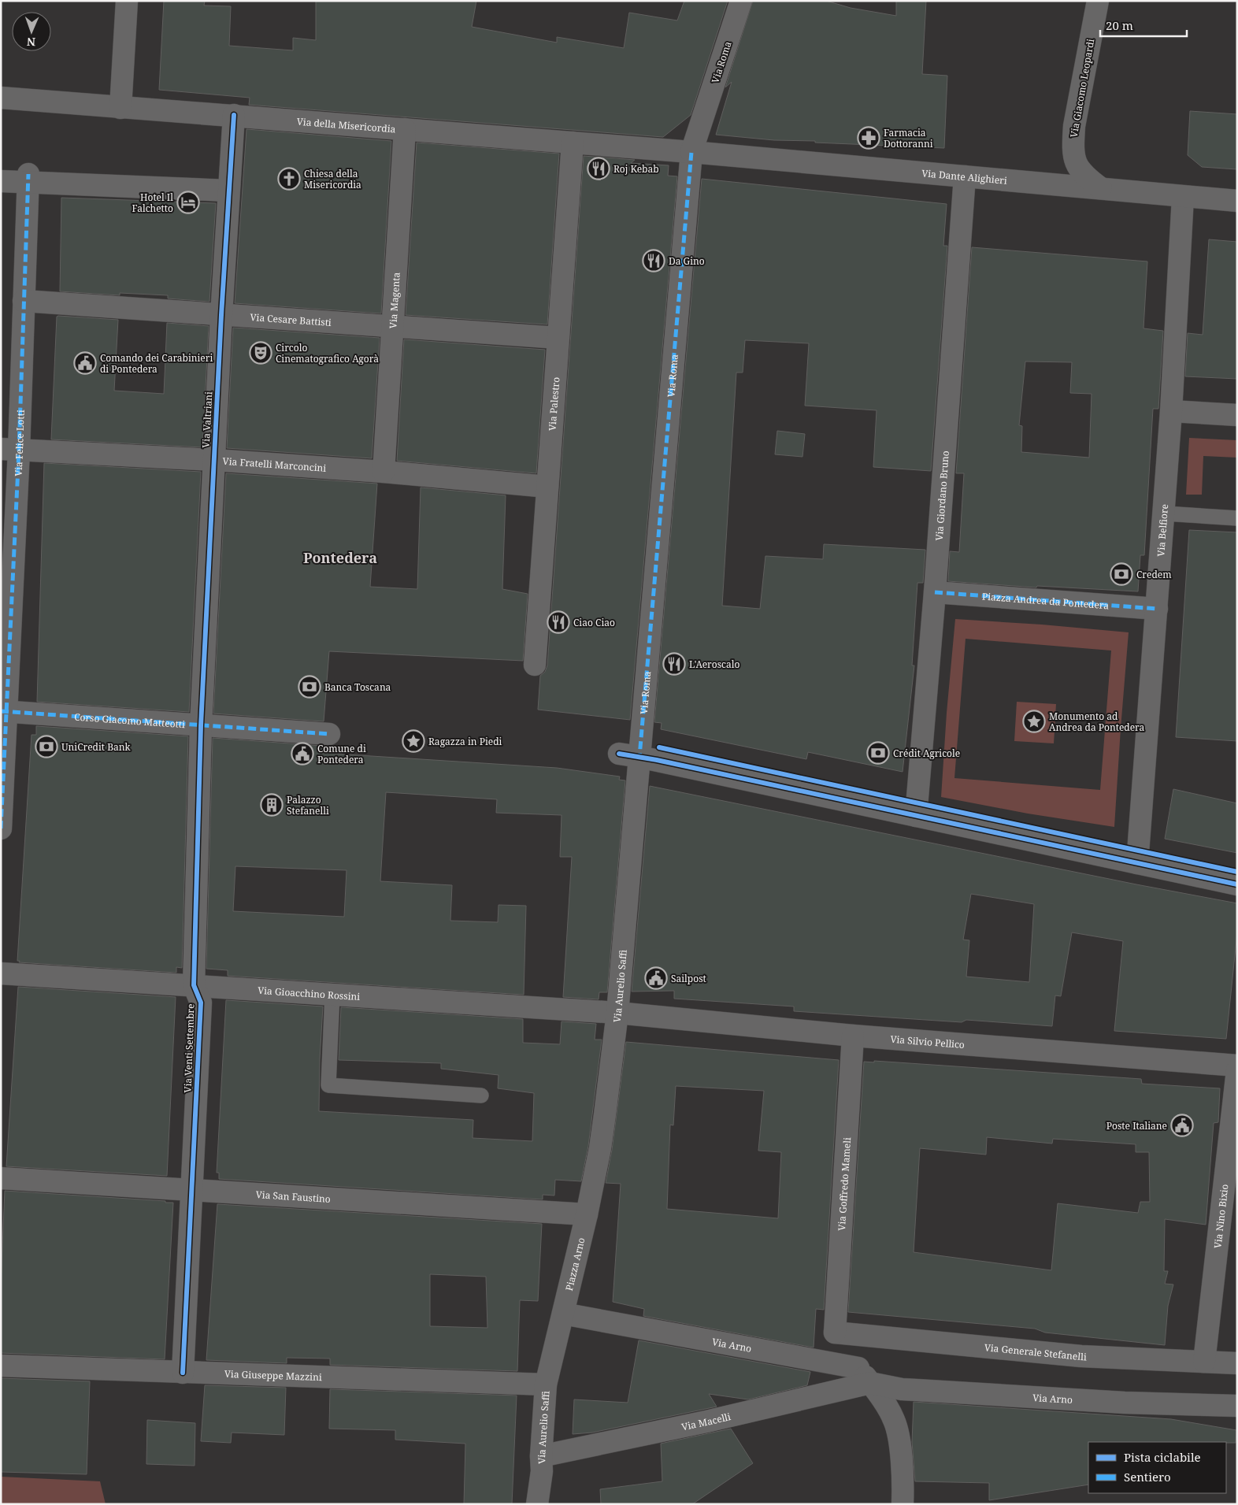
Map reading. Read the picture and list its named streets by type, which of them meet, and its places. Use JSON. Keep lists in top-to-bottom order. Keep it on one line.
{"streets":{"street":["Via Roma","Via Giacomo Leopardi","Via della Misericordia","Via Dante Alighieri","Via Magenta","Via Cesare Battisti","Via Palestro","Via Valtriani","Via Felice Lotti","Via Fratelli Marconcini","Via Giordano Bruno","Via Belfiore","Piazza Andrea da Pontedera","Corso Giacomo Matteotti","Via Aurelio Saffi","Via Gioacchino Rossini","Via Silvio Pellico","Via Venti Settembre","Via Goffredo Mameli","Via San Faustino","Via Nino Bixio","Piazza Arno","Via Arno","Via Generale Stefanelli","Via Giuseppe Mazzini","Via Macelli"]},"crossings":[["Via Roma","Via della Misericordia"],["Via Roma","Via Dante Alighieri"],["Via Roma","Via Aurelio Saffi"],["Via Giacomo Leopardi","Via Dante Alighieri"],["Via della Misericordia","Via Dante Alighieri"],["Via della Misericordia","Via Magenta"],["Via della Misericordia","Via Palestro"],["Via della Misericordia","Via Valtriani"],["Via Dante Alighieri","Via Giordano Bruno"],["Via Dante Alighieri","Via Belfiore"],["Via Magenta","Via Cesare Battisti"],["Via Magenta","Via Fratelli Marconcini"],["Via Cesare Battisti","Via Palestro"],["Via Cesare Battisti","Via Valtriani"],["Via Cesare Battisti","Via Felice Lotti"],["Via Palestro","Via Fratelli Marconcini"],["Via Valtriani","Via Fratelli Marconcini"],["Via Valtriani","Corso Giacomo Matteotti"],["Via Valtriani","Via Venti Settembre"],["Via Felice Lotti","Via Fratelli Marconcini"],["Via Felice Lotti","Corso Giacomo Matteotti"],["Via Giordano Bruno","Piazza Andrea da Pontedera"],["Via Belfiore","Piazza Andrea da Pontedera"],["Corso Giacomo Matteotti","Via Venti Settembre"],["Via Aurelio Saffi","Via Gioacchino Rossini"],["Via Aurelio Saffi","Via Silvio Pellico"],["Via Aurelio Saffi","Via San Faustino"],["Via Aurelio Saffi","Piazza Arno"],["Via Aurelio Saffi","Via Giuseppe Mazzini"],["Via Aurelio Saffi","Via Macelli"],["Via Gioacchino Rossini","Via Silvio Pellico"],["Via Gioacchino Rossini","Via Venti Settembre"],["Via Silvio Pellico","Via Goffredo Mameli"],["Via Venti Settembre","Via San Faustino"],["Via Venti Settembre","Via Giuseppe Mazzini"],["Via Goffredo Mameli","Via Generale Stefanelli"],["Via San Faustino","Piazza Arno"],["Via Nino Bixio","Via Generale Stefanelli"],["Piazza Arno","Via Arno"],["Piazza Arno","Via Giuseppe Mazzini"],["Via Arno","Via Macelli"]],"districts":["Pontedera"],"places":{"pharmacy":["Farmacia Dottoranni"],"restaurant":["Roj Kebab","Da Gino","Ciao Ciao","L'Aeroscalo"],"church":["Chiesa della Misericordia"],"hotel":["Hotel Il Falchetto"],"theatre":["Circolo Cinematografico Agorà"],"public building":["Comando dei Carabinieri di Pontedera","Comune di Pontedera","Sailpost","Poste Italiane"],"bank":["Credem","Banca Toscana","UniCredit Bank","Crédit Agricole"],"place":["Monumento ad Andrea da Pontedera","Ragazza in Piedi"],"building":["Palazzo Stefanelli"]},"legend":["Pista ciclabile","Sentiero"],"scale_bar":"20 m","north":"bottom"}
